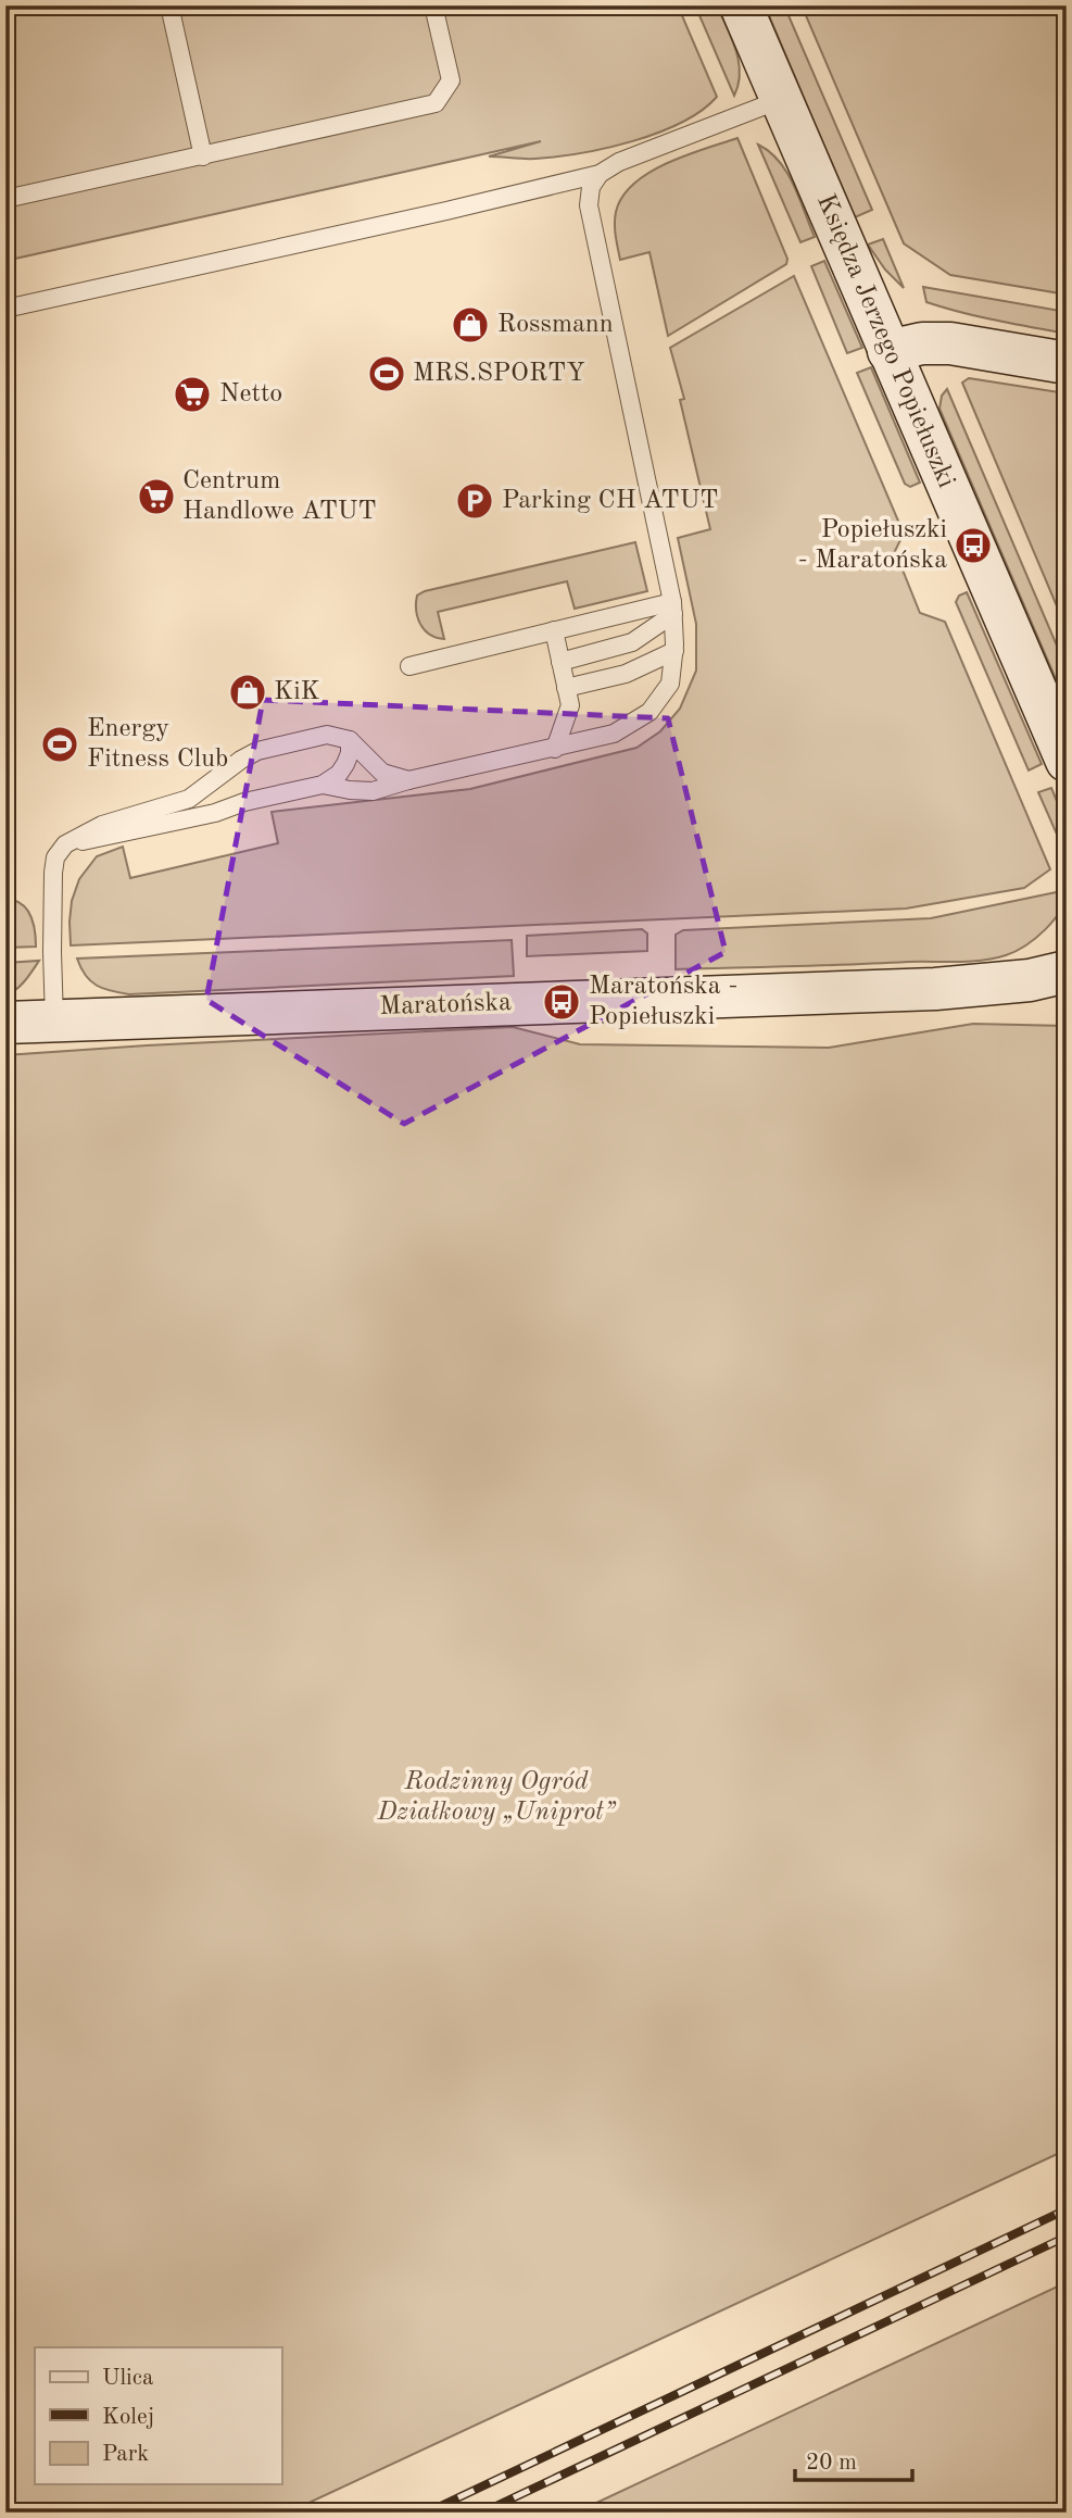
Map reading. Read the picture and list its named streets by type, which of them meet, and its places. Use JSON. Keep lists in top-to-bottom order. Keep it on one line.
{"streets":{"main road":["Księdza Jerzego Popiełuszki","Maratońska"]},"parks":["Rodzinny Ogród Działkowy „Uniprot”"],"places":{"shop":["Rossmann","KiK"],"sports":["MRS.SPORTY","Energy Fitness Club"],"supermarket":["Netto","Centrum Handlowe ATUT"],"parking":["Parking CH ATUT"],"bus stop":["Popiełuszki - Maratońska","Maratońska - Popiełuszki"]},"legend":["Ulica","Kolej","Park"],"scale_bar":"20 m"}
